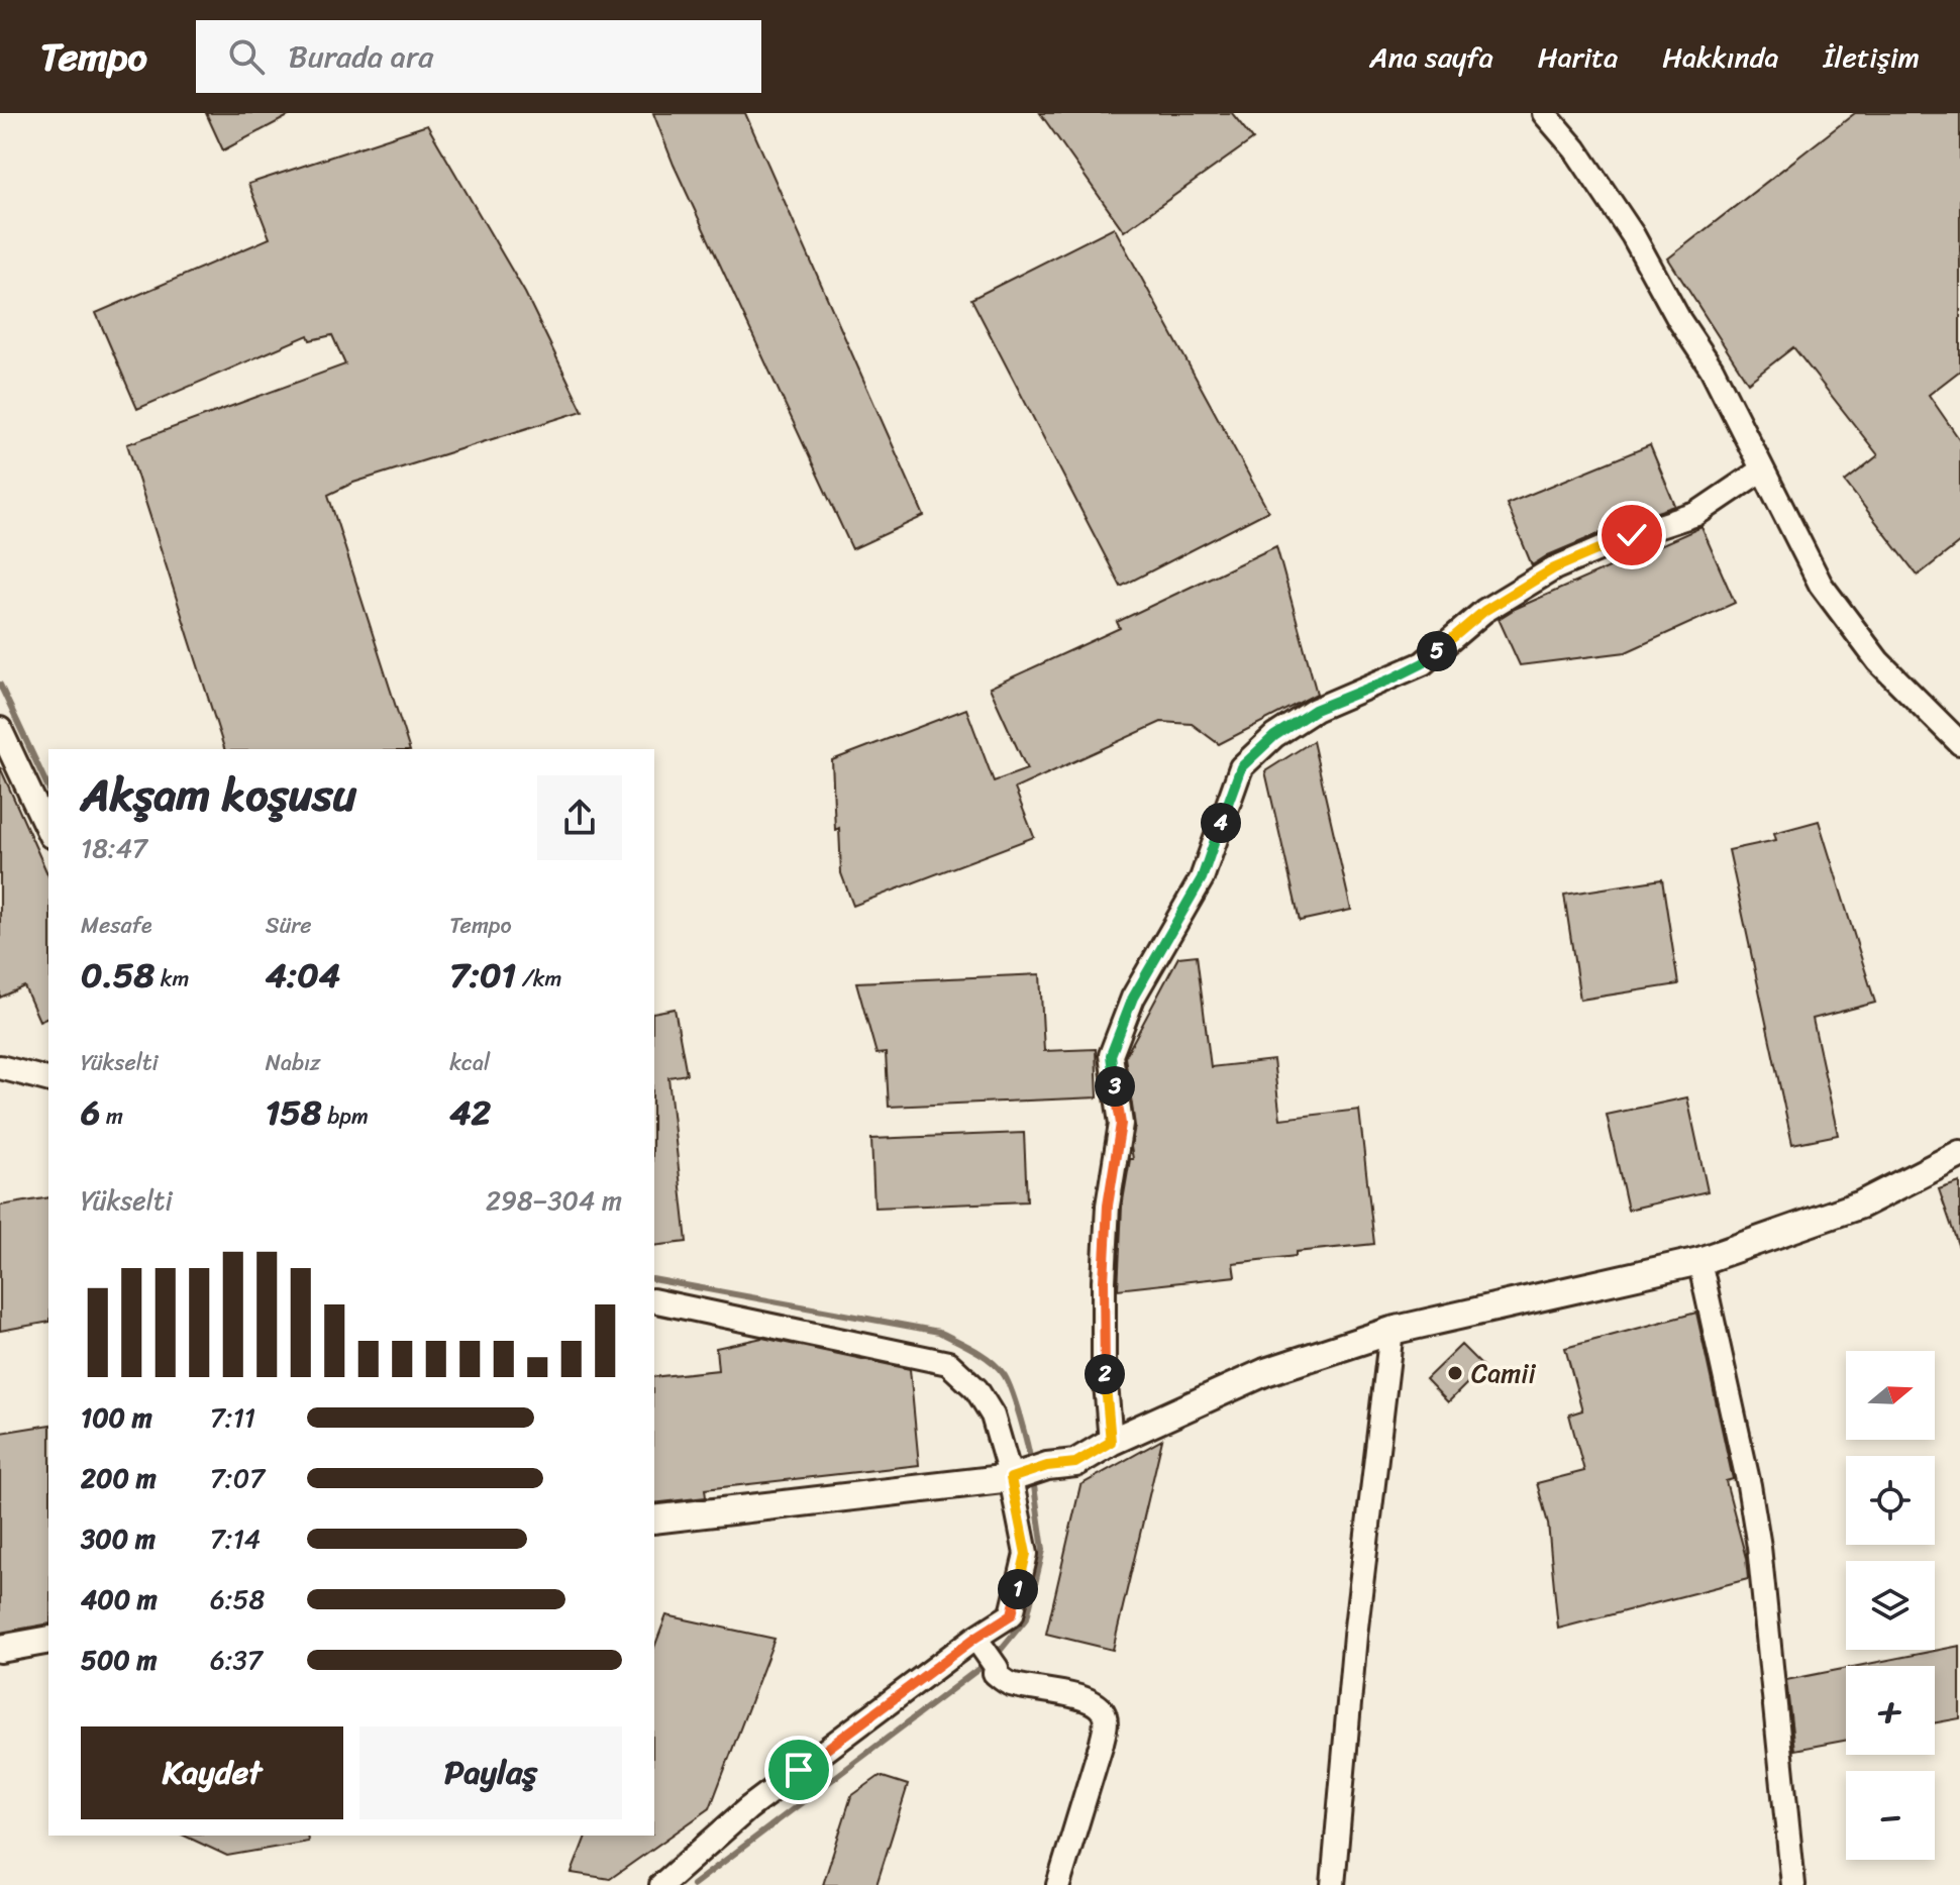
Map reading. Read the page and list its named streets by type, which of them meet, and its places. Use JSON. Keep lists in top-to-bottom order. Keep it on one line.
{"places":["Camii"],"north":"right","page":{"header":"Tempo","search":"Burada ara","nav":["Ana sayfa","Harita","Hakkında","İletişim"],"pins":["5","4","3","2","1"],"heading":["Akşam koşusu","18:47"],"stats":[["Mesafe","0.58 km"],["Süre","4:04"],["Tempo","7:01 /km"],["Yükselti","6 m"],["Nabız","158 bpm"],["kcal","42"]],"chart":["Yükselti","298–304 m"],"map_buttons":["+","−"],"list":[{"name":"100 m","note":"7:11"},{"name":"200 m","note":"7:07"},{"name":"300 m","note":"7:14"},{"name":"400 m","note":"6:58"},{"name":"500 m","note":"6:37"}],"buttons":["Kaydet","Paylaş"]}}
